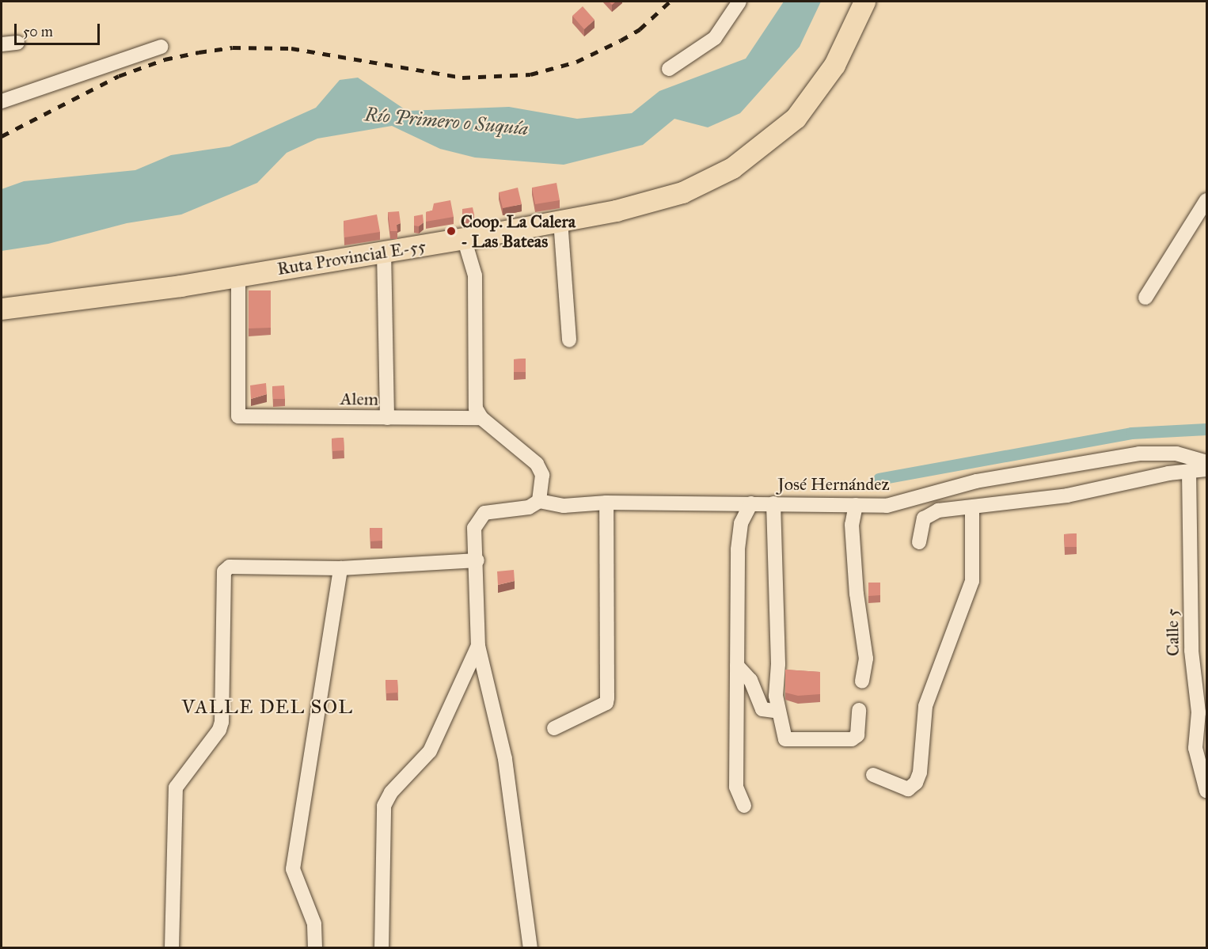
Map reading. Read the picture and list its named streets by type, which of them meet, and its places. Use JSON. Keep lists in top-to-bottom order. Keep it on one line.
{"streets":{"main road":["Ruta Provincial E-55"],"street":["Alem","José Hernández","Calle 5"]},"crossings":[["Ruta Provincial E-55","Alem"]],"districts":["VALLE DEL SOL"],"water":["Río Primero o Suquía"],"places":["Coop. La Calera - Las Bateas"],"scale_bar":"50 m"}
